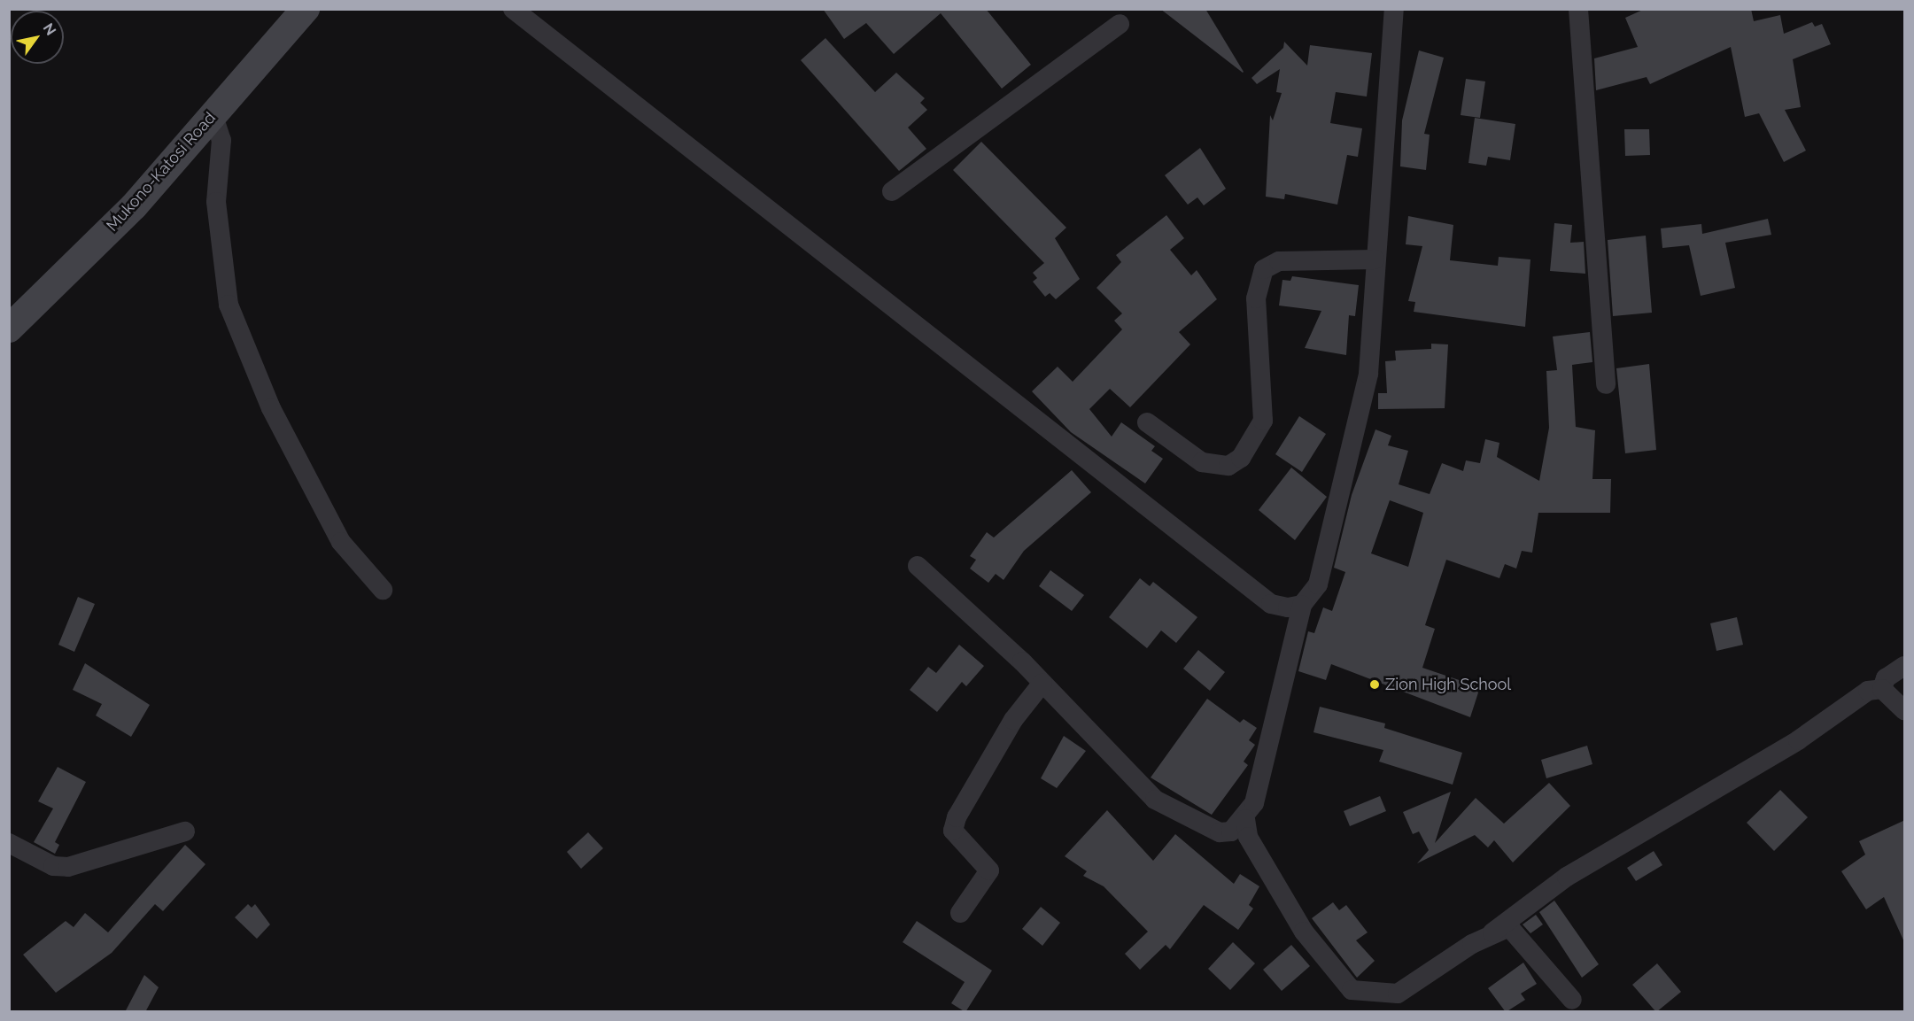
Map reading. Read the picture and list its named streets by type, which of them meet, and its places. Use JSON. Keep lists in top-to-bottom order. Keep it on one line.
{"streets":{"main road":["Mukono-Katosi Road"]},"places":["Zion High School"],"north":"top right"}
